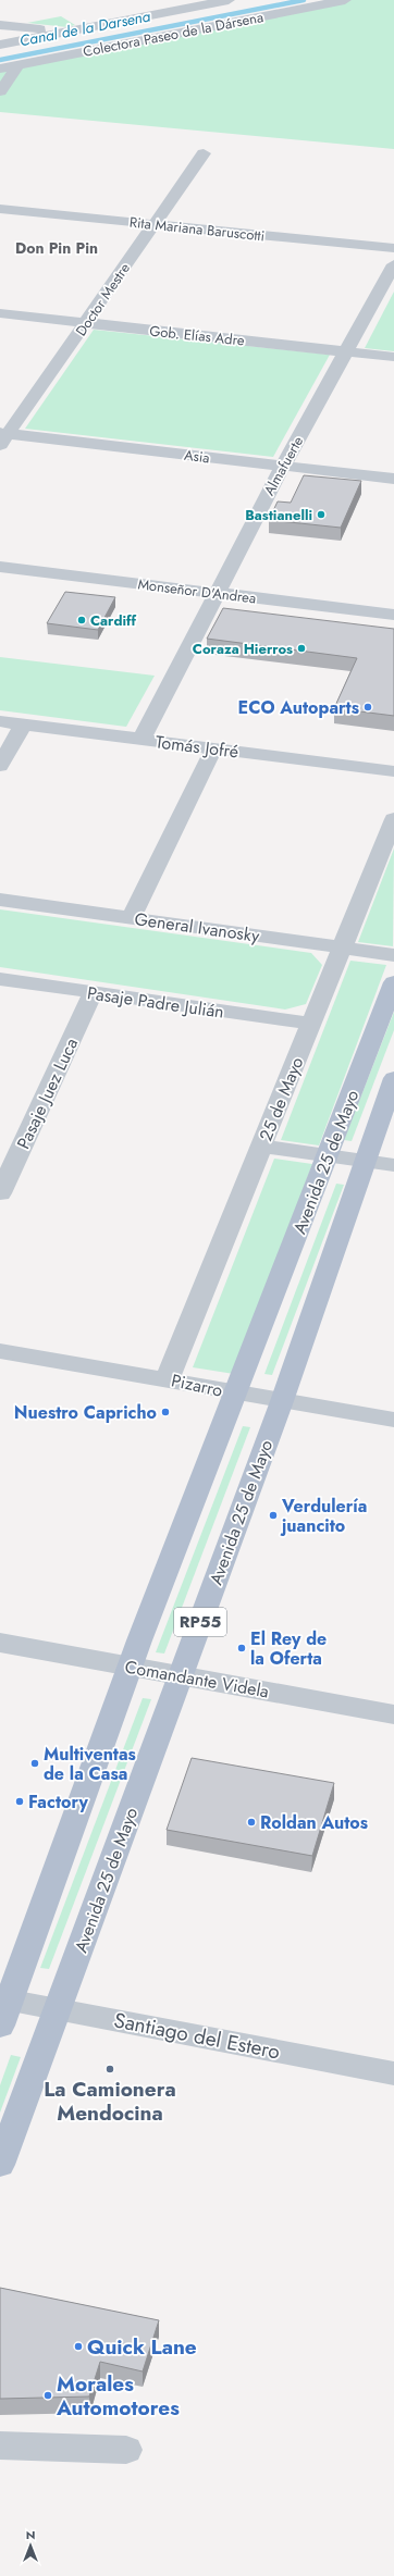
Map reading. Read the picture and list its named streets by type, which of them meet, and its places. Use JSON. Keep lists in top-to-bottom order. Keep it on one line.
{"streets":{"main road":["Avenida 25 de Mayo","RP55"],"street":["Colectora Paseo de la Dársena","Rita Mariana Baruscotti","Doctor Mestre","Gob. Elías Adre","Asia","Almafuerte","Monseñor D'Andrea","Tomás Jofré","General Ivanosky","Pasaje Padre Julián","Pasaje Juez Luca","25 de Mayo","Pizarro","Comandante Videla","Santiago del Estero"]},"crossings":[["Rita Mariana Baruscotti","Doctor Mestre"],["Doctor Mestre","Gob. Elías Adre"],["Doctor Mestre","Asia"],["Gob. Elías Adre","Almafuerte"],["Asia","Almafuerte"],["Almafuerte","Monseñor D'Andrea"],["Almafuerte","Tomás Jofré"],["General Ivanosky","25 de Mayo"],["Pasaje Padre Julián","Pasaje Juez Luca"],["Pasaje Padre Julián","25 de Mayo"],["25 de Mayo","Pizarro"],["Avenida 25 de Mayo","Pizarro"],["Avenida 25 de Mayo","Comandante Videla"],["Avenida 25 de Mayo","Santiago del Estero"]],"districts":["Don Pin Pin"],"water":["Canal de la Darsena"],"places":["Bastianelli","Cardiff","Coraza Hierros","ECO Autoparts","Nuestro Capricho","Verdulería juancito","El Rey de la Oferta","Multiventas de la Casa","Factory","Roldan Autos","La Camionera Mendocina","Quick Lane","Morales Automotores"],"north":"top"}
